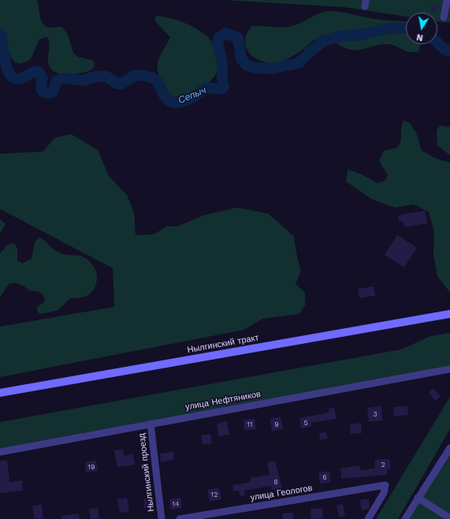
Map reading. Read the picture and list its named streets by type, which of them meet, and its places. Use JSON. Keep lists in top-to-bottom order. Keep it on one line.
{"streets":{"main road":["Нылгинский тракт"],"street":["улица Нефтяников","Нылгинский проезд","улица Геологов"]},"crossings":[["улица Нефтяников","Нылгинский проезд"]],"water":["Сепыч"],"house_numbers":["3","5","11","9","2","19","6","8","12","14"],"north":"bottom"}
